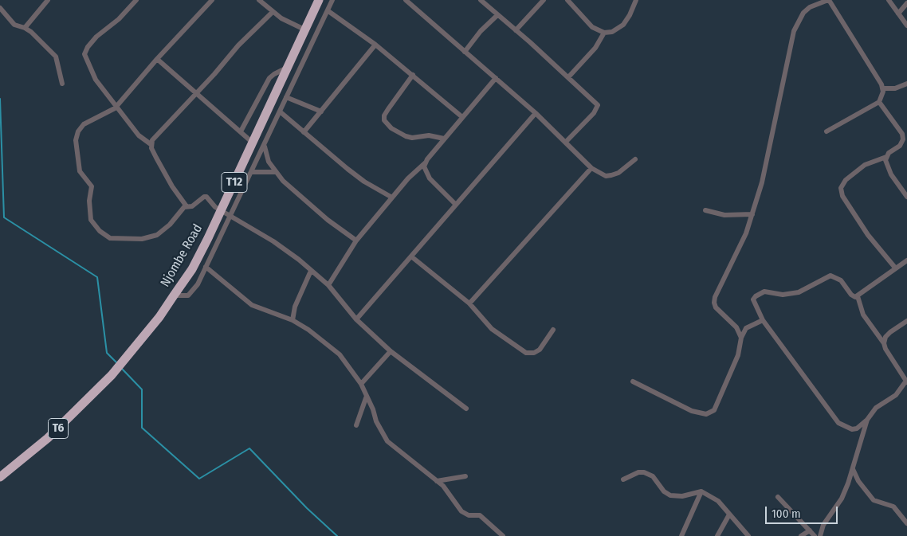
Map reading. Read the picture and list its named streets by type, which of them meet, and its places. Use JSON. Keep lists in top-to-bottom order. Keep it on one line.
{"streets":{"highway":["T12","Njombe Road","T6"]},"scale_bar":"100 m"}
